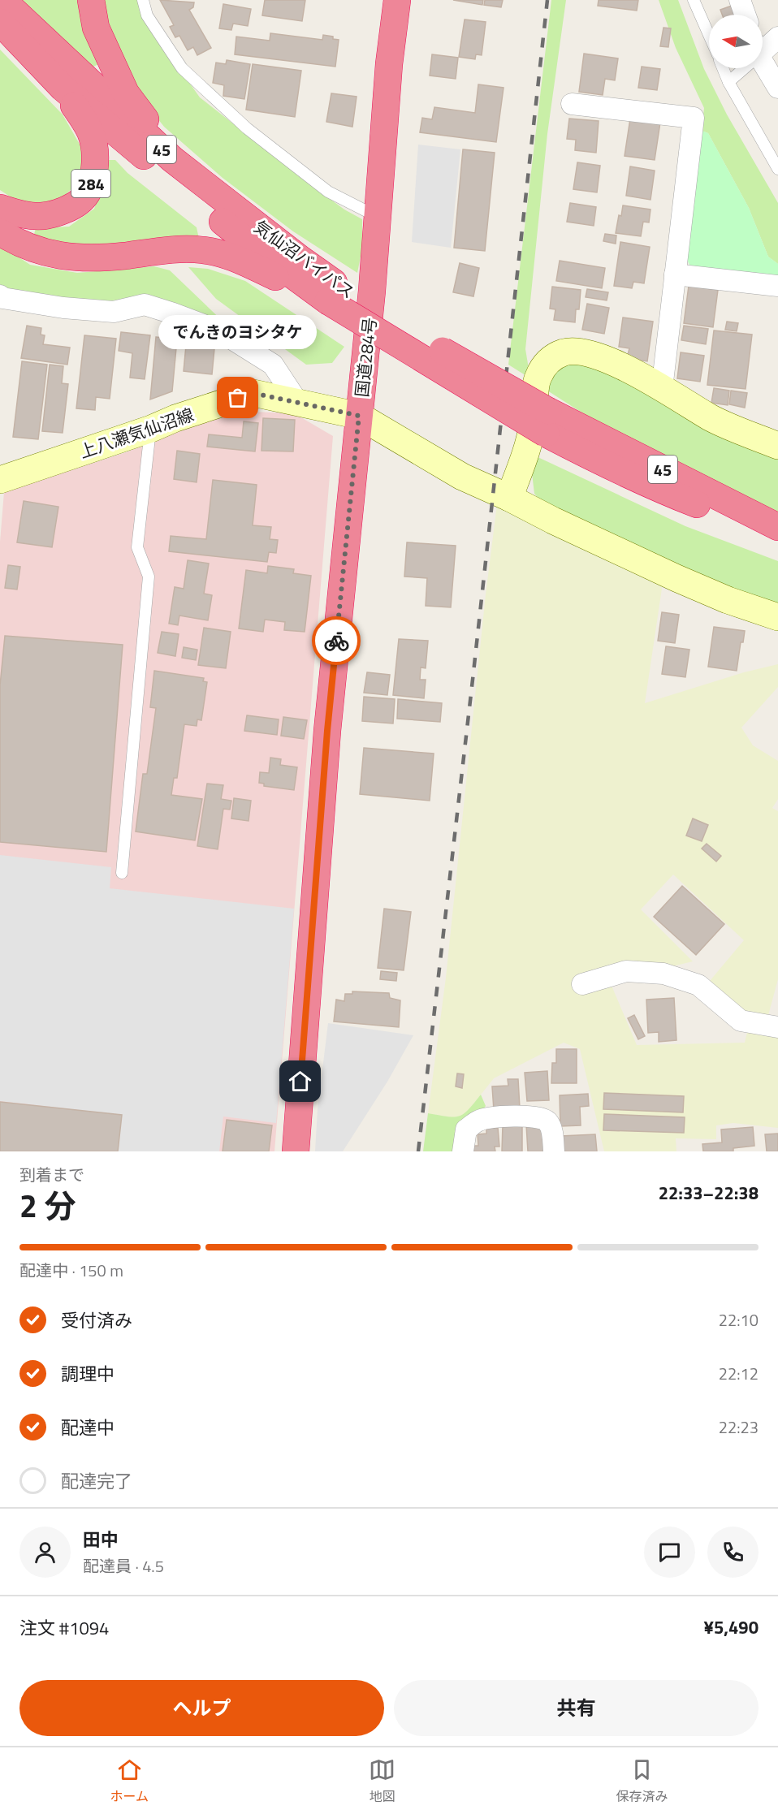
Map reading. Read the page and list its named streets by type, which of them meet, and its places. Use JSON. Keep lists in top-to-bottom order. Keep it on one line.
{"streets":{"highway":["45","284","気仙沼バイパス","国道284号"],"street":["上八瀬気仙沼線"]},"crossings":[["284","気仙沼バイパス"],["国道284号","上八瀬気仙沼線"]],"places":["でんきのヨシタケ"],"north":"left","page":{"bubble":"でんきのヨシタケ","heading":["2 分","到着まで","22:33–22:38"],"panel":["田中","配達員 · 4.5","注文 #1094","¥5,490"],"bar":"配達中 · 150 m","list":[["受付済み","22:10"],["調理中","22:12"],["配達中","22:23"],"配達完了"],"buttons":["ヘルプ","共有"],"tabs":["ホーム","地図","保存済み"]}}
